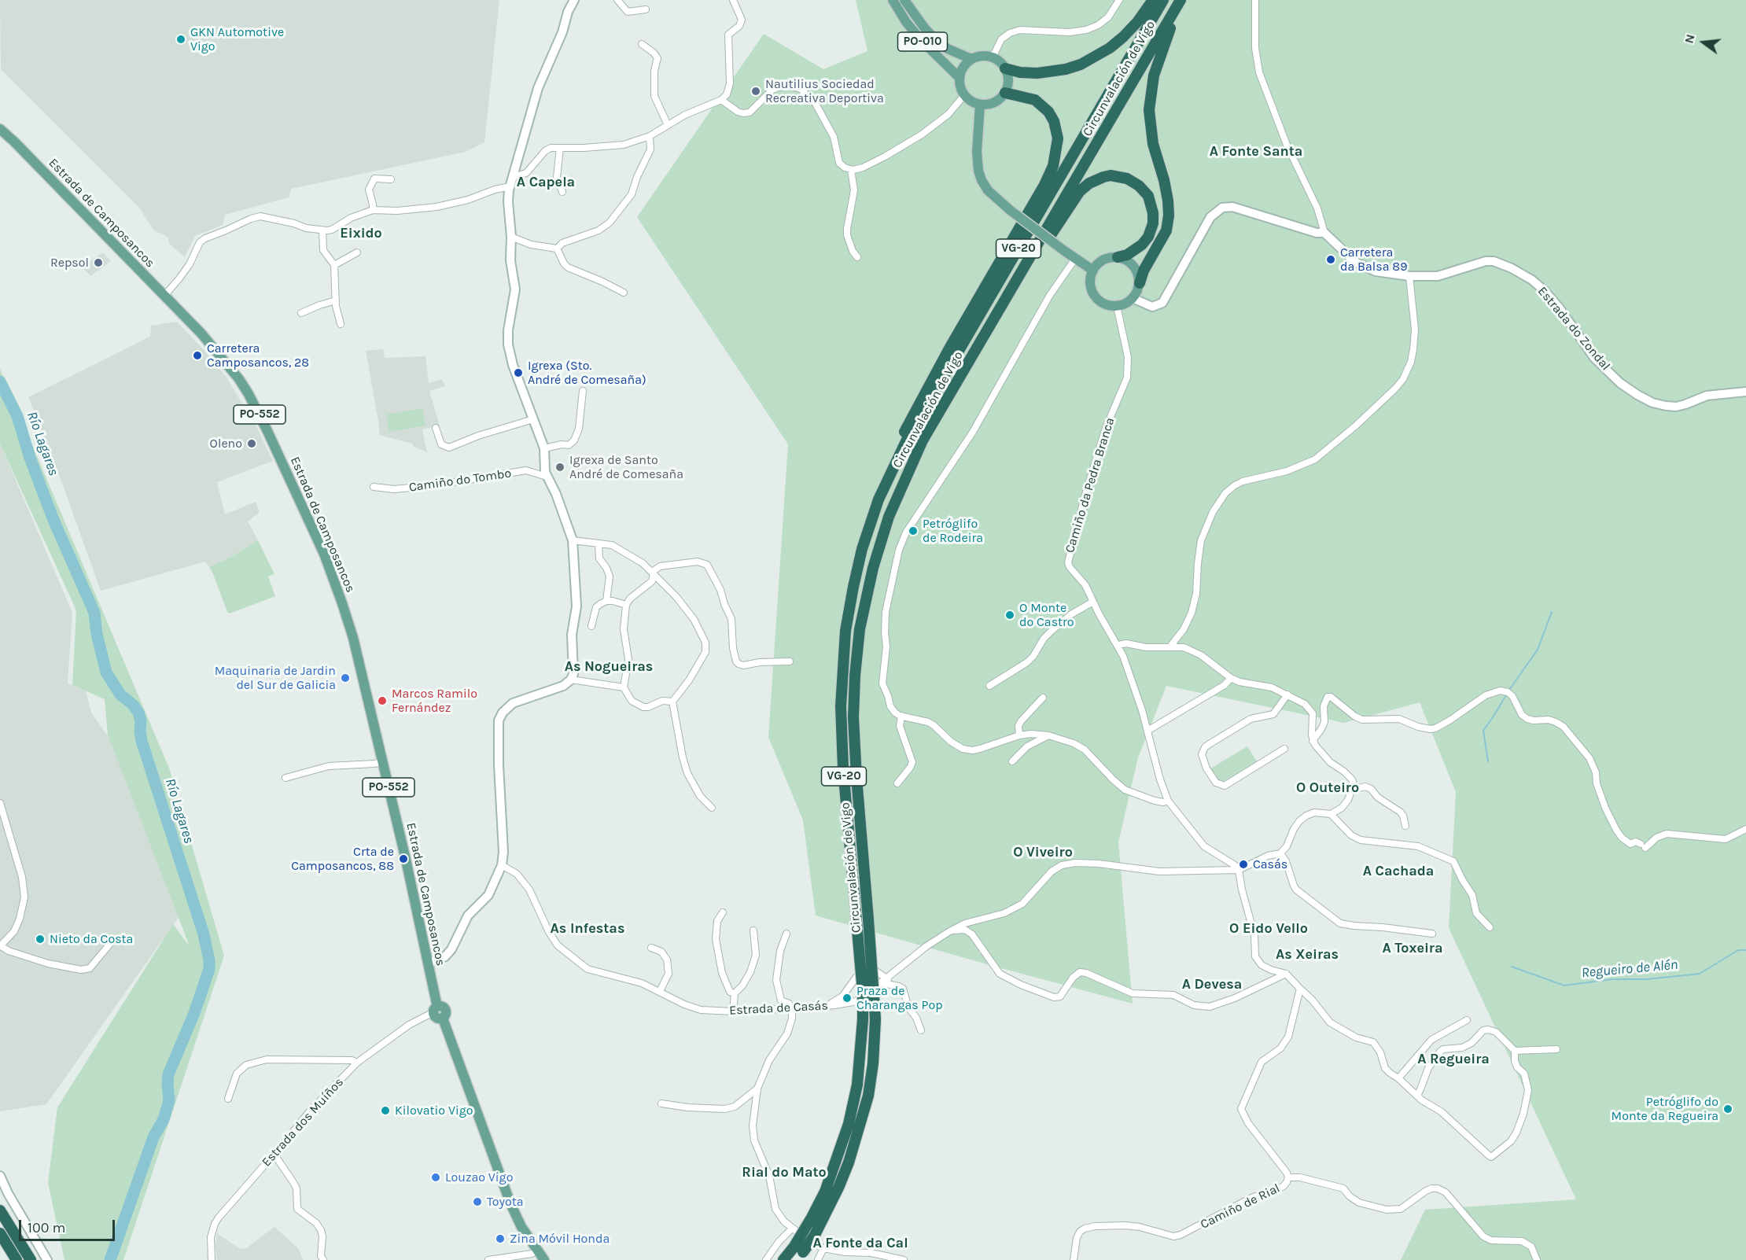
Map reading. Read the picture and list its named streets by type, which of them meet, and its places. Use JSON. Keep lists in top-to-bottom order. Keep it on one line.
{"streets":{"highway":["Circunvalación de Vigo","VG-20"],"main road":["PO-010","Estrada de Camposancos","PO-552"],"street":["Estrada do Zondal","Camiño do Tombo","Camiño da Pedra Branca","Estrada de Casás","Estrada dos Muíños","Camiño de Rial"]},"crossings":[["Estrada de Camposancos","Estrada dos Muíños"],["Camiño da Pedra Branca","Estrada de Casás"]],"districts":["A Fonte Santa","A Capela","Eixido","As Nogueiras","O Outeiro","O Viveiro","A Cachada","As Infestas","O Eido Vello","A Toxeira","As Xeiras","A Devesa","A Regueira","Rial do Mato","A Fonte da Cal"],"water":["Río Lagares","Regueiro de Alén"],"places":["GKN Automotive Vigo","Nautilius Sociedad Recreativa Deportiva","Carretera da Balsa 89","Repsol","Carretera Camposancos, 28","Igrexa (Sto. André de Comesaña)","Oleno","Igrexa de Santo André de Comesaña","Petróglifo de Rodeira","O Monte do Castro","Maquinaria de Jardin del Sur de Galicia","Marcos Ramilo Fernández","Crta de Camposancos, 88","Casás","Nieto da Costa","Praza de Charangas Pop","Petróglifo do Monte da Regueira","Kilovatio Vigo","Louzao Vigo","Toyota","Zina Móvil Honda"],"scale_bar":"100 m","north":"left"}
